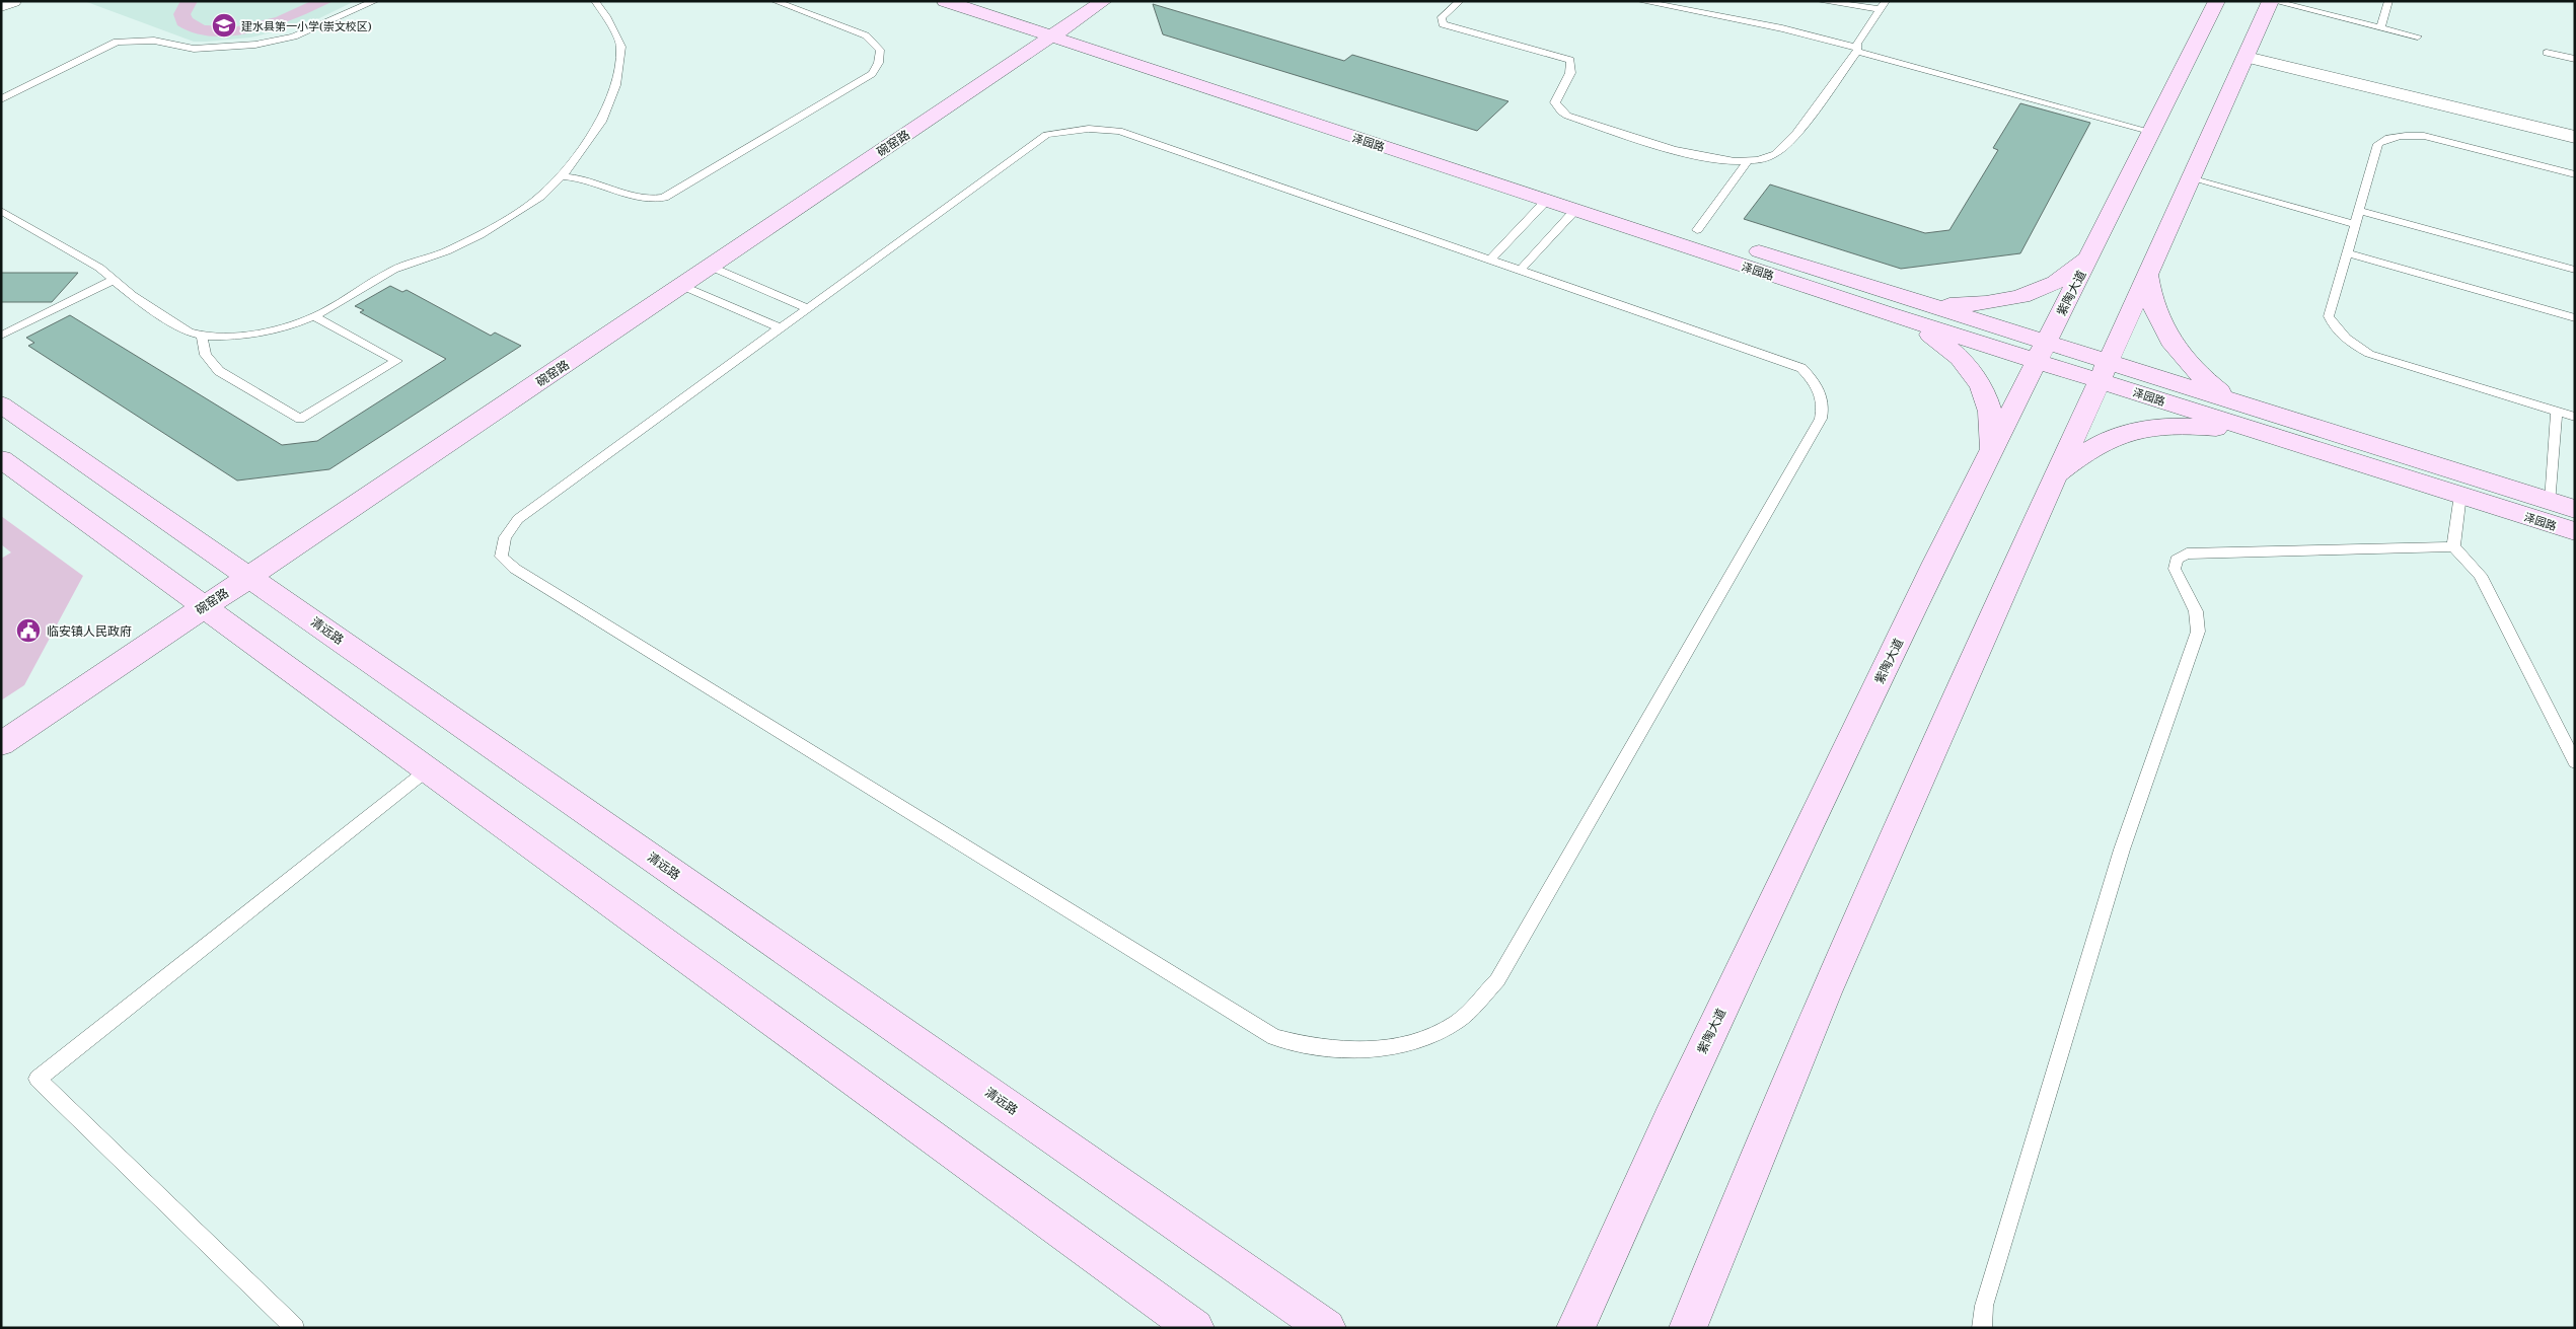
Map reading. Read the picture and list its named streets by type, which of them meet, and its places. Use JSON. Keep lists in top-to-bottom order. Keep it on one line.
{"streets":{"main road":["泽园路","碗窑路","紫陶大道","清远路"]},"crossings":[["泽园路","碗窑路"],["泽园路","紫陶大道"],["碗窑路","清远路"]],"places":{"school or university":["建水县第一小学(崇文校区)"],"public building":["临安镇人民政府"]}}
